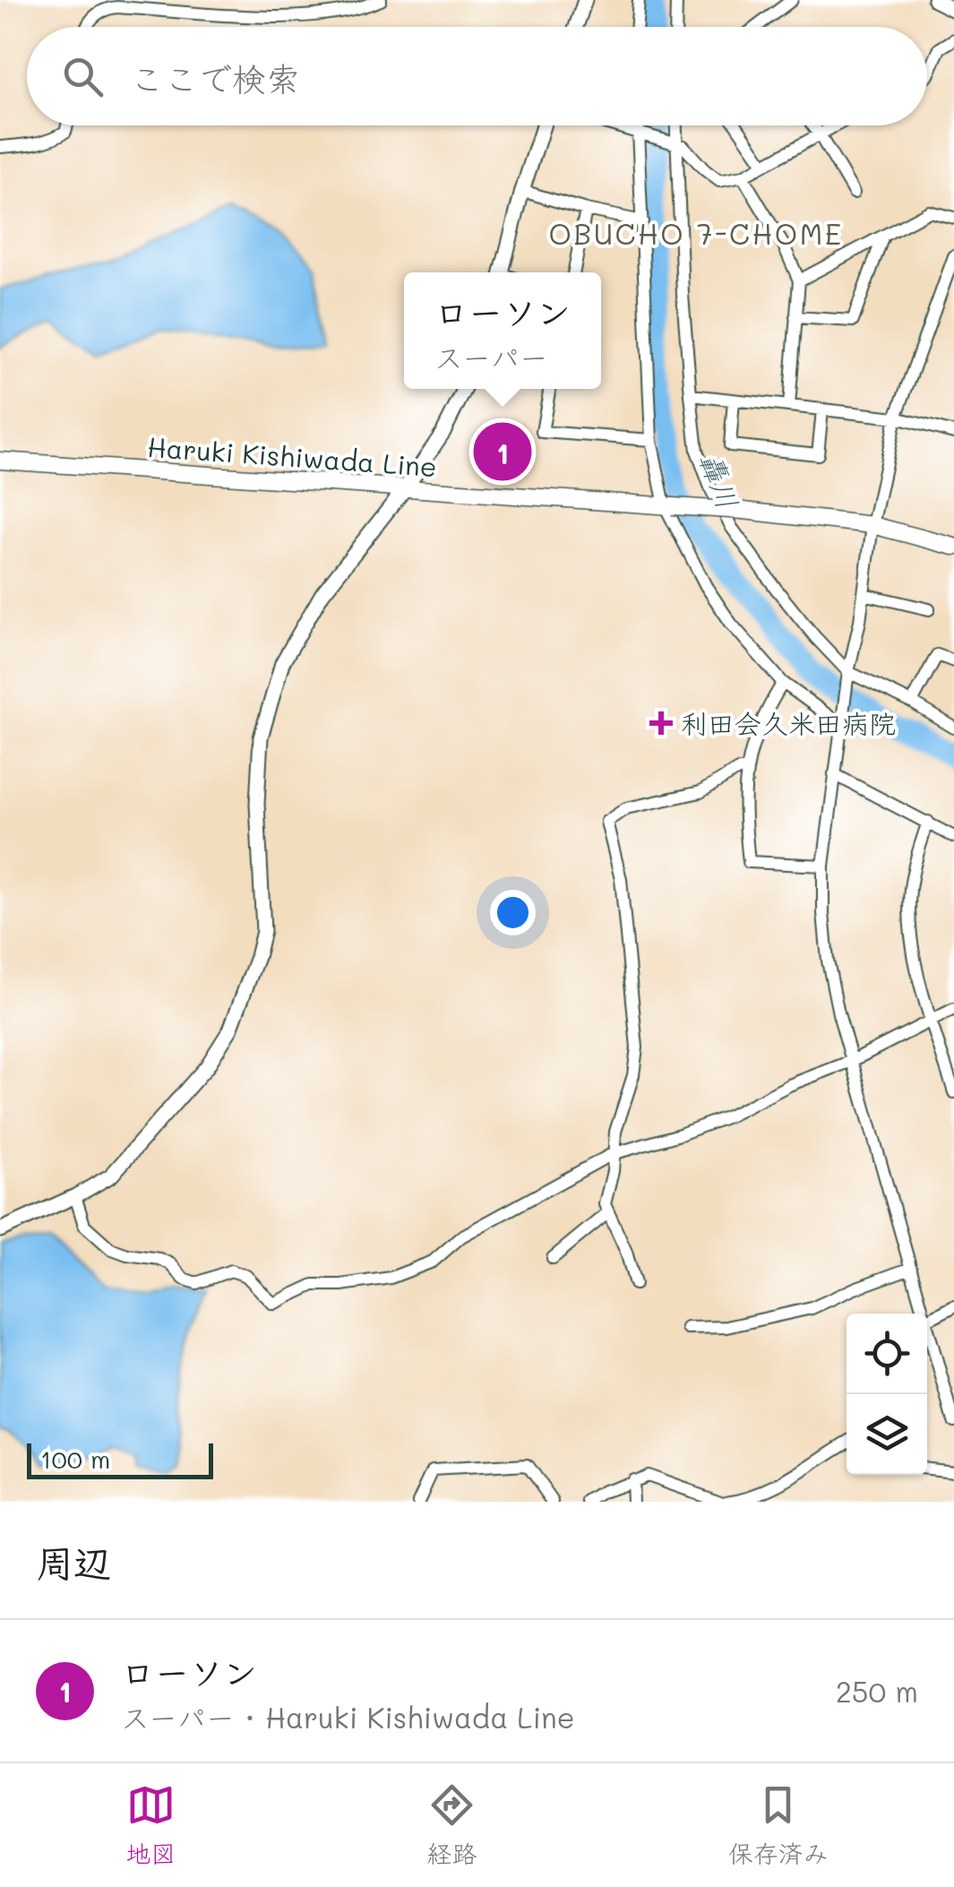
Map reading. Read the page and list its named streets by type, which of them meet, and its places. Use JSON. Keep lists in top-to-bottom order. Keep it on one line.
{"streets":{"main road":["Haruki Kishiwada Line"]},"districts":["OBUCHO 7-CHOME"],"water":["轟川"],"places":{"health":["利田会久米田病院"]},"scale_bar":"100 m","page":{"search":"ここで検索","popup":["ローソン","スーパー"],"pins":"1","scale":"100 m","heading":"周辺","list":[{"mark":"1","name":"ローソン","note":"スーパー · Haruki Kishiwada Line","value":"250 m"}],"nav":["地図","経路","保存済み"]}}
